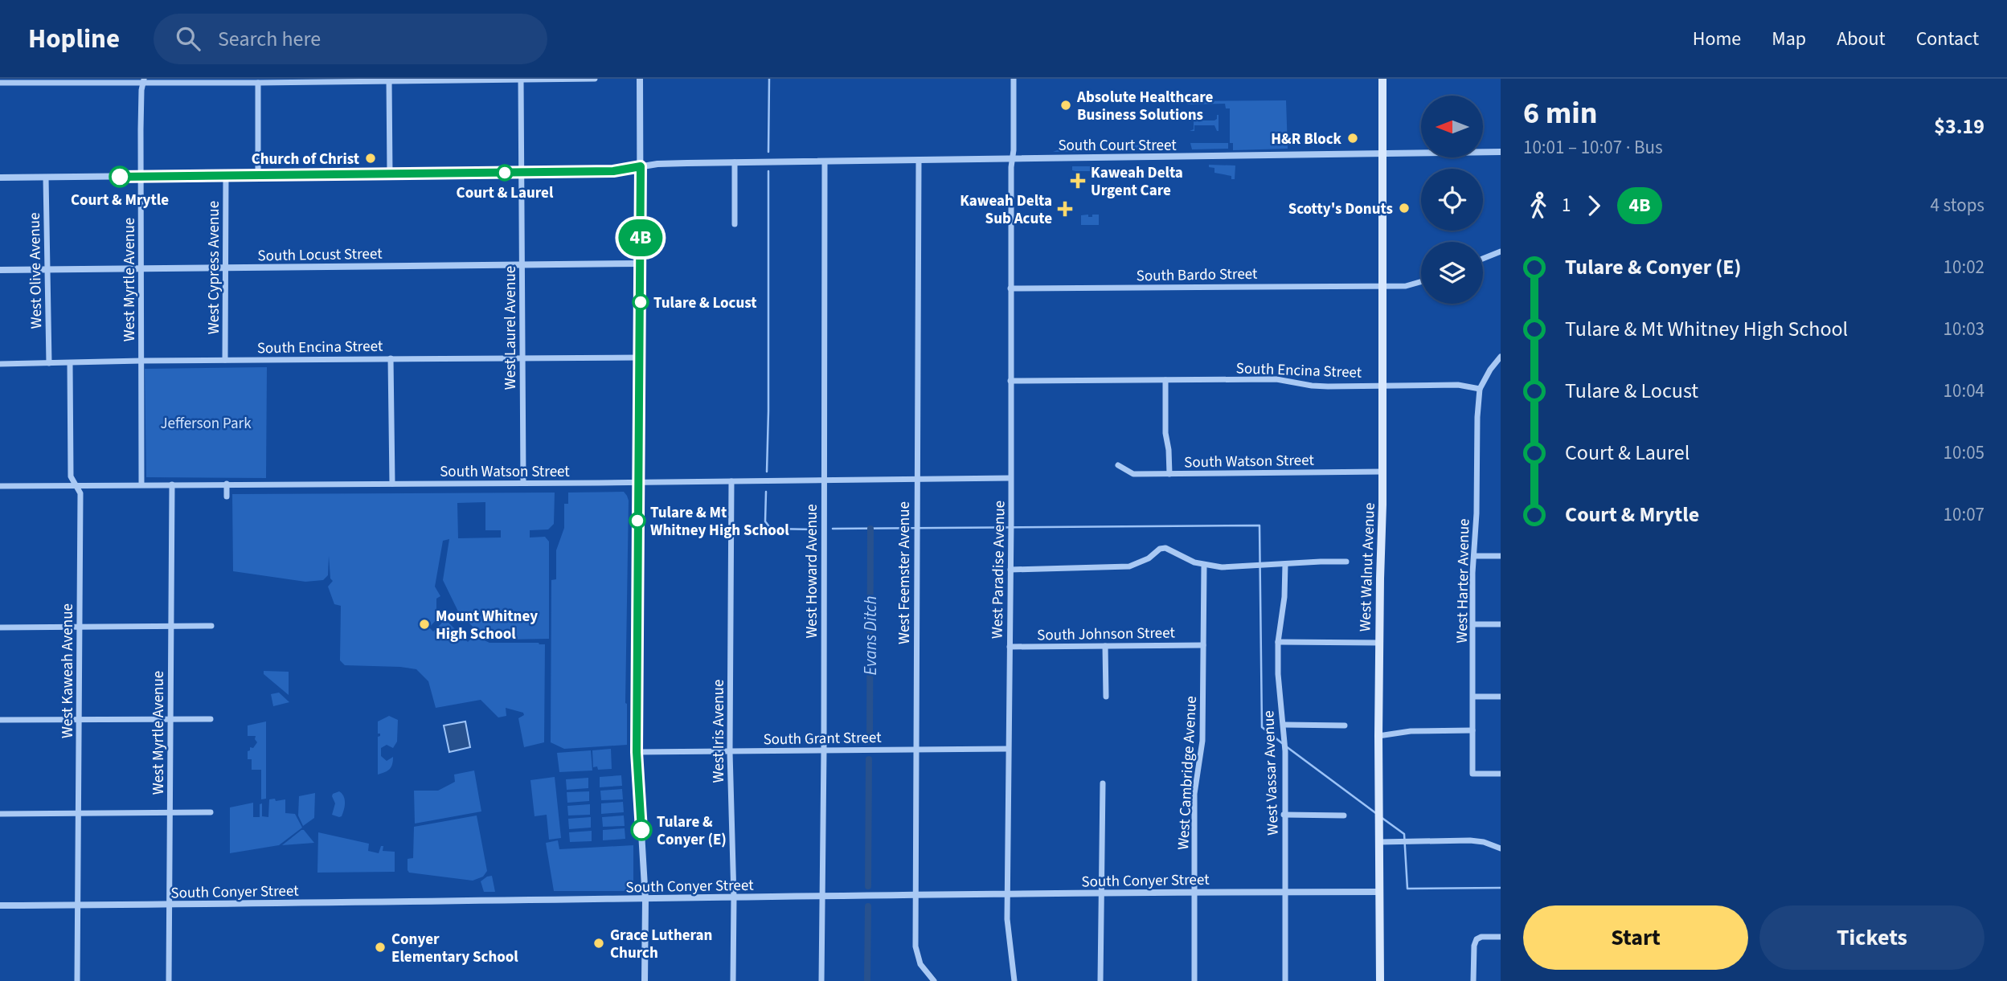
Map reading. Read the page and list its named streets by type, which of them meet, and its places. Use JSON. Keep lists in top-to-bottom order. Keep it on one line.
{"streets":{"main road":["West Walnut Avenue"],"street":["South Court Street","South Locust Street","West Cypress Avenue","West Olive Avenue","South Bardo Street","West Myrtle Avenue","West Laurel Avenue","South Encina Street","South Watson Street","West Paradise Avenue","West Howard Avenue","West Feemster Avenue","West Harter Avenue","South Johnson Street","West Kaweah Avenue","West Iris Avenue","South Grant Street","West Cambridge Avenue","West Vassar Avenue","South Conyer Street"]},"crossings":[["South Court Street","West Cypress Avenue"],["South Court Street","West Olive Avenue"],["South Court Street","West Myrtle Avenue"],["South Court Street","West Laurel Avenue"],["South Court Street","West Walnut Avenue"],["South Court Street","West Paradise Avenue"],["South Court Street","West Howard Avenue"],["South Court Street","West Feemster Avenue"],["South Locust Street","West Cypress Avenue"],["South Locust Street","West Olive Avenue"],["South Locust Street","West Myrtle Avenue"],["South Locust Street","West Laurel Avenue"],["West Cypress Avenue","South Encina Street"],["West Olive Avenue","South Encina Street"],["South Bardo Street","West Walnut Avenue"],["South Bardo Street","West Paradise Avenue"],["West Myrtle Avenue","South Encina Street"],["West Myrtle Avenue","South Watson Street"],["West Myrtle Avenue","South Conyer Street"],["West Laurel Avenue","South Encina Street"],["West Laurel Avenue","South Watson Street"],["South Encina Street","West Walnut Avenue"],["South Encina Street","West Paradise Avenue"],["South Encina Street","West Harter Avenue"],["South Encina Street","West Kaweah Avenue"],["South Watson Street","West Walnut Avenue"],["South Watson Street","West Paradise Avenue"],["South Watson Street","West Howard Avenue"],["South Watson Street","West Feemster Avenue"],["South Watson Street","West Kaweah Avenue"],["South Watson Street","West Iris Avenue"],["West Walnut Avenue","South Conyer Street"],["West Paradise Avenue","South Johnson Street"],["West Paradise Avenue","South Grant Street"],["West Paradise Avenue","South Conyer Street"],["West Howard Avenue","South Grant Street"],["West Howard Avenue","South Conyer Street"],["West Feemster Avenue","South Grant Street"],["West Feemster Avenue","South Conyer Street"],["South Johnson Street","West Cambridge Avenue"],["West Kaweah Avenue","South Conyer Street"],["West Iris Avenue","South Grant Street"],["West Iris Avenue","South Conyer Street"],["West Cambridge Avenue","South Conyer Street"],["West Vassar Avenue","South Conyer Street"]],"water":["Evans Ditch"],"parks":["Jefferson Park"],"places":{"other":["Absolute Healthcare Business Solutions","H&R Block","Church of Christ","Court & Laurel","Court & Mrytle","Scotty's Donuts","Tulare & Locust","Tulare & Mt Whitney High School","Mount Whitney High School","Tulare & Conyer (E)","Grace Lutheran Church","Conyer Elementary School"],"health":["Kaweah Delta Urgent Care","Kaweah Delta Sub Acute"]},"lines":["bus line 4B"],"north":"left","page":{"header":"Hopline","search":"Search here","nav":["Home","Map","About","Contact"],"on_map":"4B","heading":["6 min","10:01 – 10:07 · Bus","$3.19"],"legs":["1","4B","4 stops"],"list":[{"name":"Tulare & Conyer (E)","value":"10:02"},{"name":"Tulare & Mt Whitney High School","value":"10:03"},{"name":"Tulare & Locust","value":"10:04"},{"name":"Court & Laurel","value":"10:05"},{"name":"Court & Mrytle","value":"10:07"}],"buttons":["Start","Tickets"]}}
